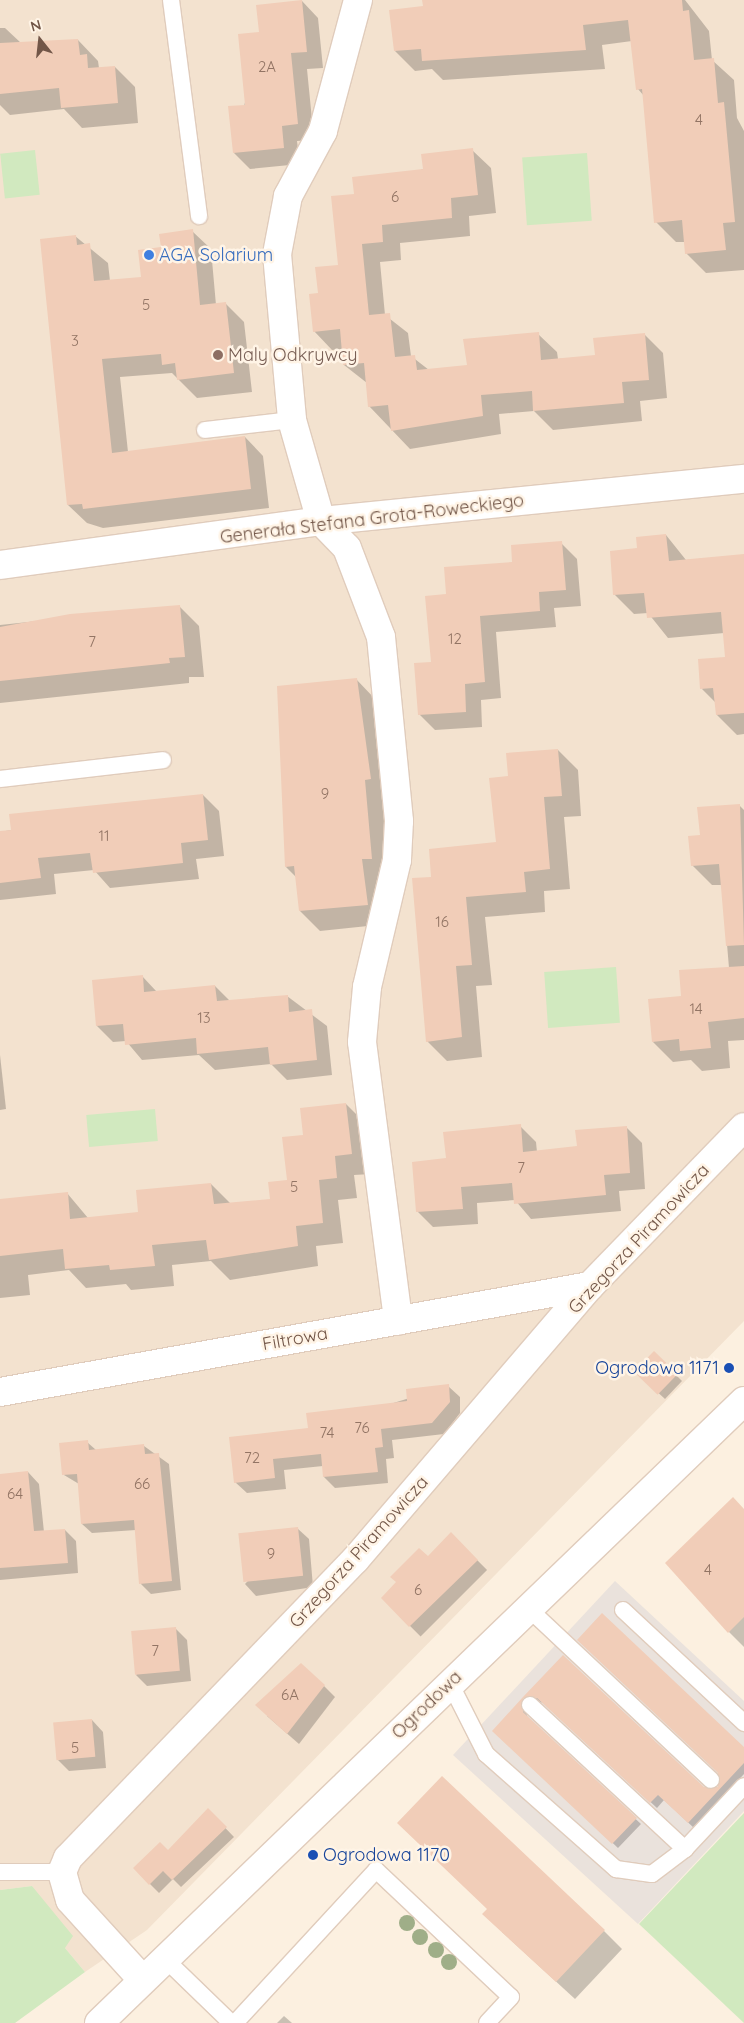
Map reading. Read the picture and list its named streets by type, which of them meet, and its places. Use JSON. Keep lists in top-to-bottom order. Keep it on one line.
{"streets":{"street":["Generała Stefana Grota-Roweckiego","Grzegorza Piramowicza","Filtrowa","Ogrodowa"]},"crossings":[["Grzegorza Piramowicza","Filtrowa"]],"places":["AGA Solarium","Maly Odkrywcy","Ogrodowa 1171","Ogrodowa 1170"],"house_numbers":["2A","4","6","5","3","12","7","9","11","16","14","13","7","5","76","74","72","66","64","9","4","6","7","6A","5"],"north":"top"}
